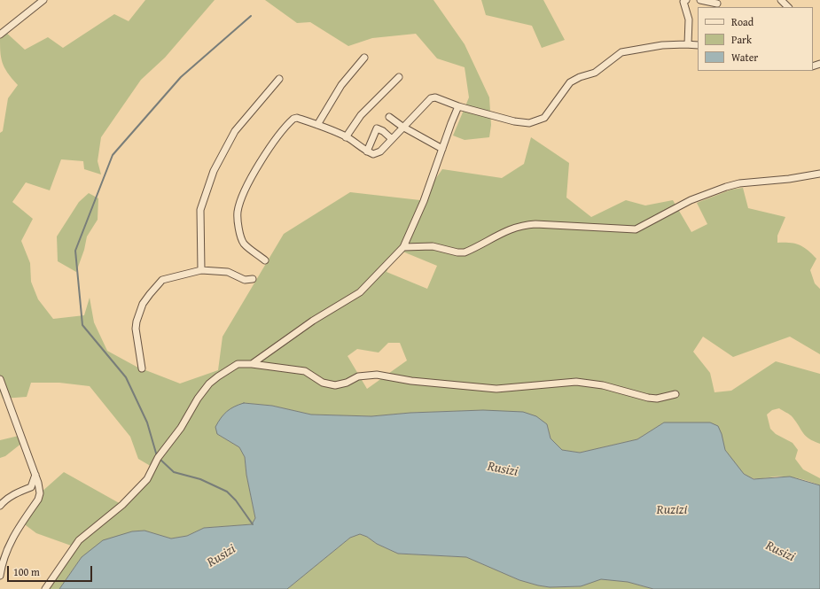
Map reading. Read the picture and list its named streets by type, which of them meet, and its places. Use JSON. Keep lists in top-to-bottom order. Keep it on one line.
{"water":["Rusizi","Ruzizi"],"legend":["Road","Park","Water"],"scale_bar":"100 m"}
